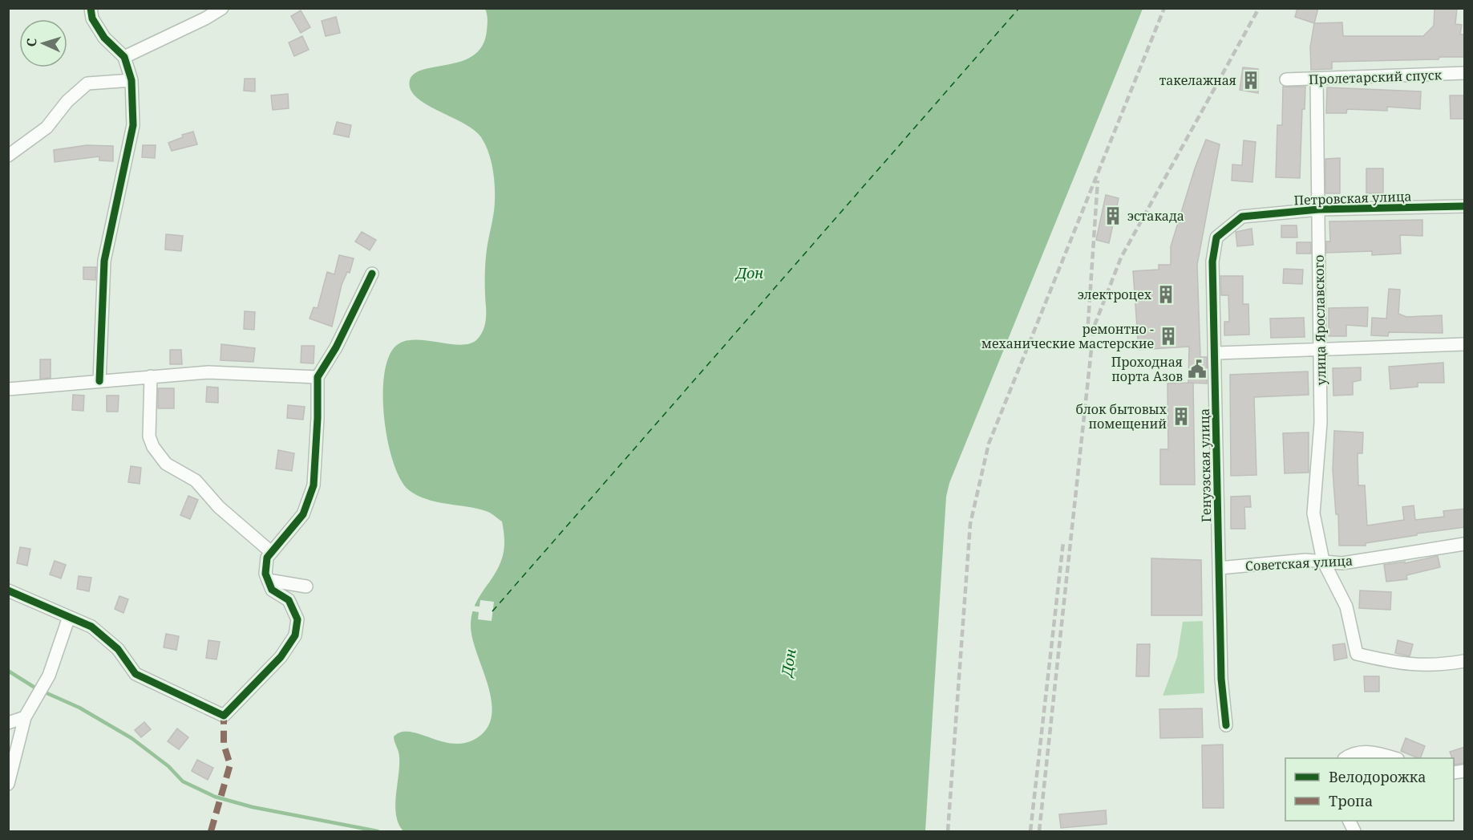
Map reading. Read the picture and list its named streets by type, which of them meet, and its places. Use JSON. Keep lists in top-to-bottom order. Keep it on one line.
{"streets":{"street":["Пролетарский спуск","Петровская улица","улица Ярославского","Генуэзская улица","Советская улица"]},"crossings":[["Пролетарский спуск","улица Ярославского"],["Петровская улица","улица Ярославского"],["Петровская улица","Генуэзская улица"],["улица Ярославского","Советская улица"],["Генуэзская улица","Советская улица"]],"water":["Дон"],"places":{"building":["такелажная","эстакада","электроцех","ремонтно - механические мастерские","блок бытовых помещений"],"public building":["Проходная порта Азов"]},"legend":["Велодорожка","Тропа"],"north":"left"}
